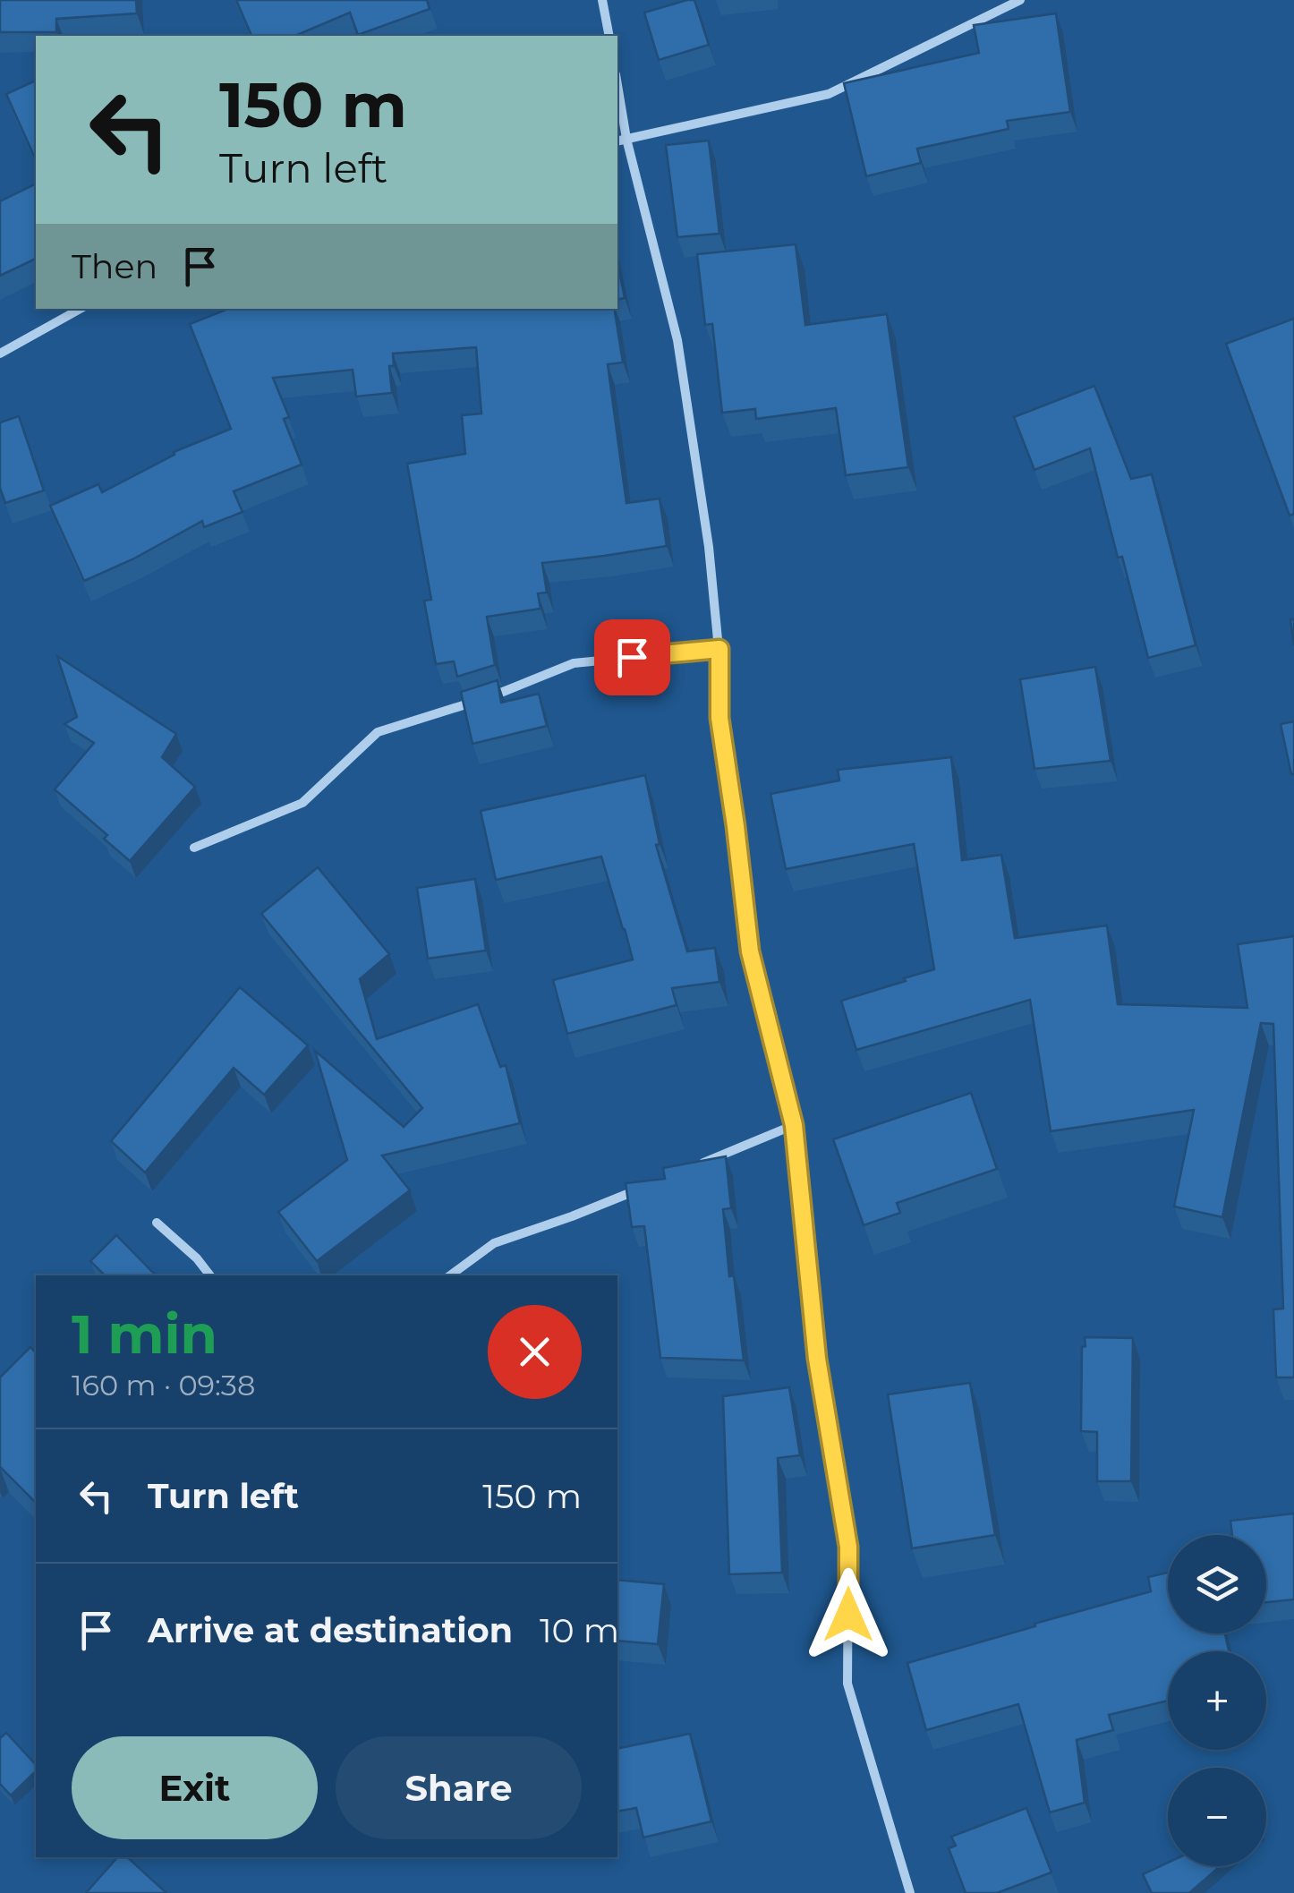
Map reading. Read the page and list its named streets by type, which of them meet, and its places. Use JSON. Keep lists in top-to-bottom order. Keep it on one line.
{"page":{"turn":["150 m","Turn left"],"then":"Then","heading":["1 min","160 m · 09:38"],"list":[{"name":"Turn left","value":"150 m"},{"name":"Arrive at destination","value":"10 m"}],"map_buttons":["+","−"],"buttons":["Exit","Share"]}}
